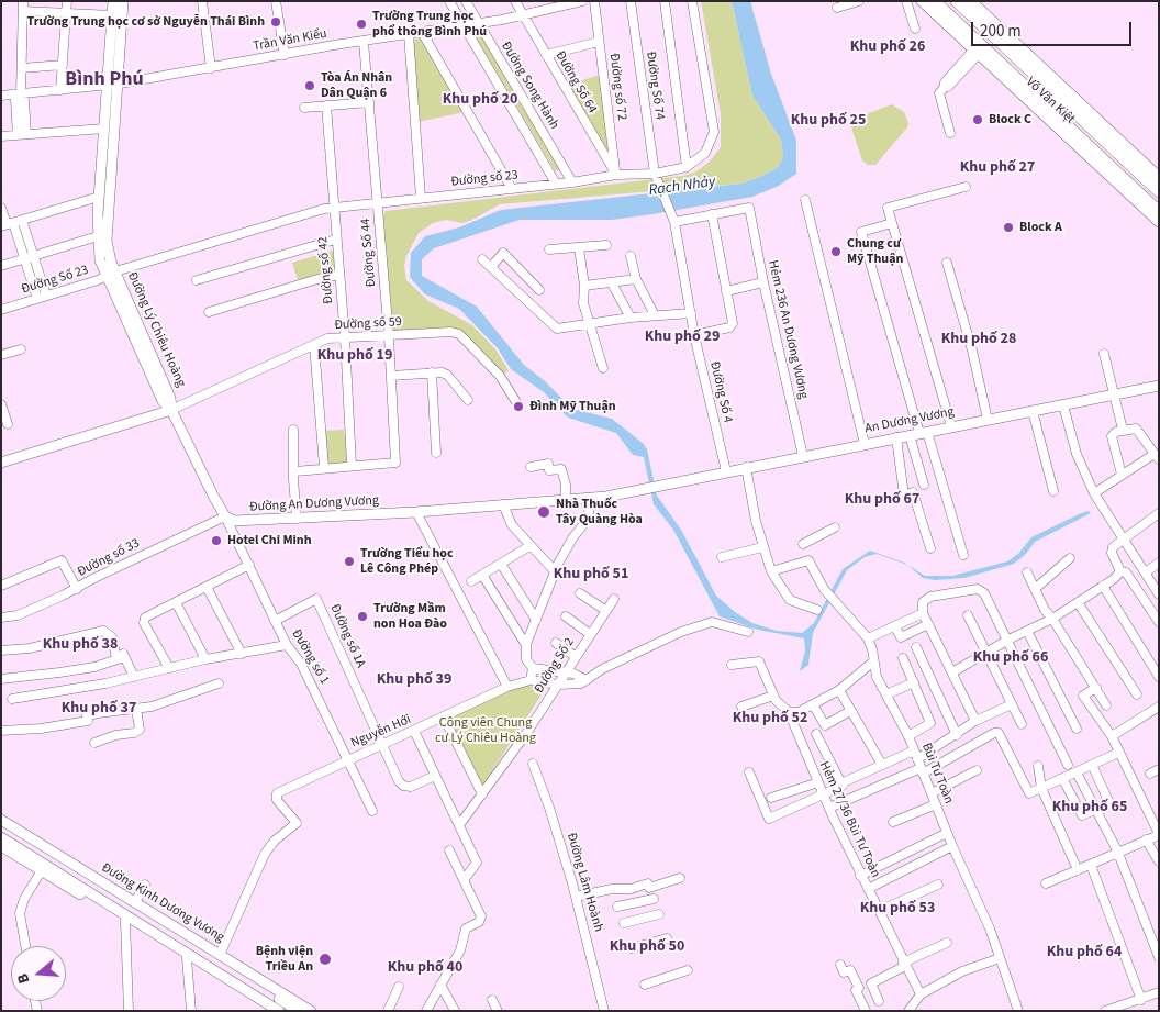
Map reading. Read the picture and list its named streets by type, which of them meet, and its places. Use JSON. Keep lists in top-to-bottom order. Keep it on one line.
{"streets":{"highway":["Võ Văn Kiệt"],"main road":["Đường Lý Chiêu Hoàng","An Dương Vương","Đường An Dương Vương","Đường Kinh Dương Vương"],"street":["Trần Văn Kiểu","Đường Số 64","Đường Song Hành","Đường Số 74","Đường số 72","Đường số 23","Đường Số 44","Đường số 42","Đường Số 23","Đường số 59","Hẻm 236 An Dương Vương","Đường Số 4","Đường số 33","Đường số 1A","Đường số 1","Đường Số 2","Nguyễn Hới","Bùi Tư Toàn","Hẻm 27/36 Bùi Tư Toàn","Đường Lâm Hoành"]},"crossings":[["Trần Văn Kiểu","Đường Số 64"],["Trần Văn Kiểu","Đường Song Hành"],["Trần Văn Kiểu","Đường Số 44"],["Trần Văn Kiểu","Đường Lý Chiêu Hoàng"],["Đường Số 64","Đường số 72"],["Đường Số 64","Đường số 23"],["Đường Song Hành","Đường số 23"],["Đường Số 74","Đường số 23"],["Đường Số 74","Đường Số 4"],["Đường số 72","Đường số 23"],["Đường số 23","Đường Số 44"],["Đường số 23","Đường số 42"],["Đường số 23","Đường Số 23"],["Đường số 23","Đường Lý Chiêu Hoàng"],["Đường Số 44","Đường số 42"],["Đường Số 44","Đường số 59"],["Đường số 42","Đường số 59"],["Đường Số 23","Đường Lý Chiêu Hoàng"],["Đường số 59","Đường Lý Chiêu Hoàng"],["Hẻm 236 An Dương Vương","An Dương Vương"],["Đường Số 4","An Dương Vương"],["An Dương Vương","Đường An Dương Vương"],["Đường An Dương Vương","Đường số 33"],["Đường An Dương Vương","Đường số 1"],["Đường số 33","Đường số 1"],["Đường số 1A","Đường số 1"],["Đường số 1A","Nguyễn Hới"],["Đường số 1","Nguyễn Hới"],["Đường Số 2","Nguyễn Hới"],["Nguyễn Hới","Đường Kinh Dương Vương"]],"districts":["Khu phố 26","Bình Phú","Khu phố 20","Khu phố 25","Khu phố 27","Khu phố 29","Khu phố 28","Khu phố 19","Khu phố 67","Khu phố 51","Khu phố 38","Khu phố 66","Khu phố 39","Khu phố 37","Khu phố 52","Khu phố 65","Khu phố 53","Khu phố 50","Khu phố 64","Khu phố 40"],"water":["Rạch Nhảy"],"parks":["Công viên Chung cư Lý Chiêu Hoàng"],"places":["Trường Trung học cơ sở Nguyễn Thái Bình","Trường Trung học phổ thông Bình Phú","Tòa Án Nhân Dân Quận 6","Block C","Block A","Chung cư Mỹ Thuận","Đình Mỹ Thuận","Nhà Thuốc Tây Quàng Hòa","Hotel Chi Minh","Trường Tiểu học Lê Công Phép","Trường Mầm non Hoa Đào","Bệnh viện Triều An"],"scale_bar":"200 m","north":"left"}
